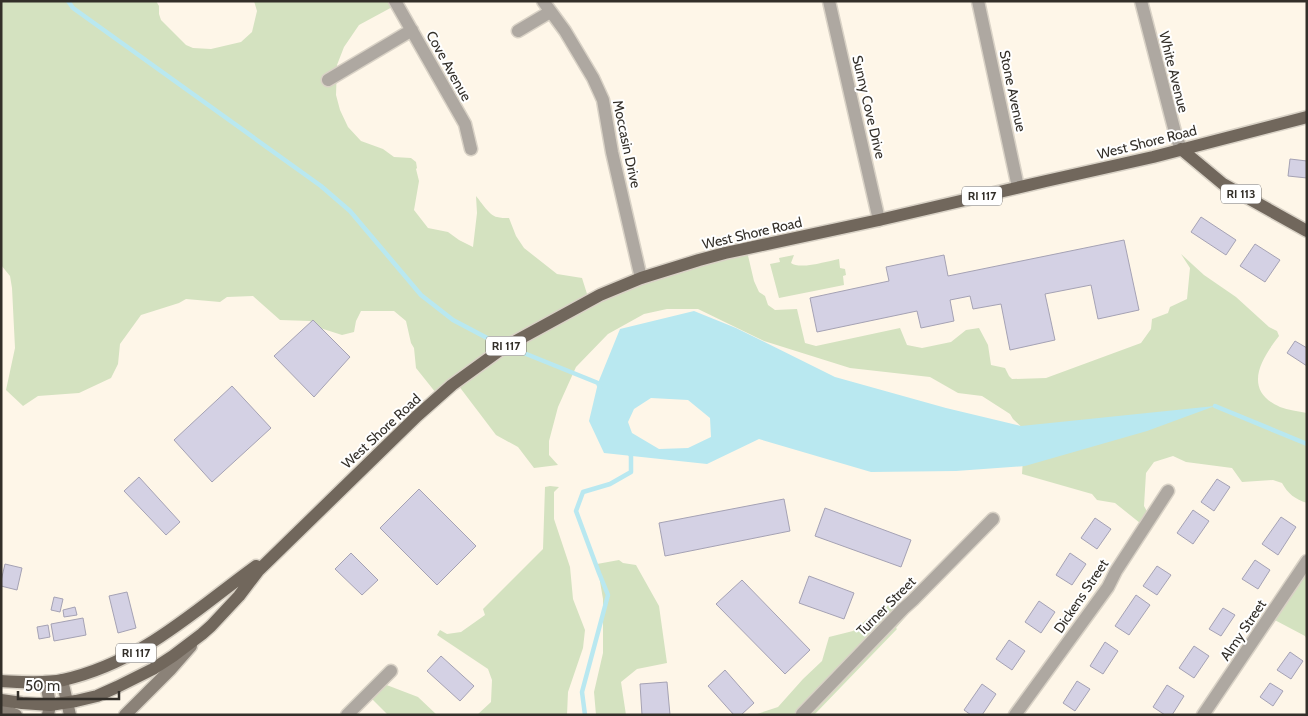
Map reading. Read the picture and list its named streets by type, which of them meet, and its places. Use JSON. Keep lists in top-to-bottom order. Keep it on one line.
{"streets":{"main road":["West Shore Road","RI 113","RI 117"],"street":["Cove Avenue","White Avenue","Stone Avenue","Sunny Cove Drive","Moccasin Drive","Dickens Street","Turner Street","Almy Street"]},"crossings":[["White Avenue","West Shore Road"],["White Avenue","RI 113"],["Stone Avenue","West Shore Road"],["Sunny Cove Drive","West Shore Road"],["West Shore Road","Moccasin Drive"],["West Shore Road","RI 113"]],"scale_bar":"50 m"}
